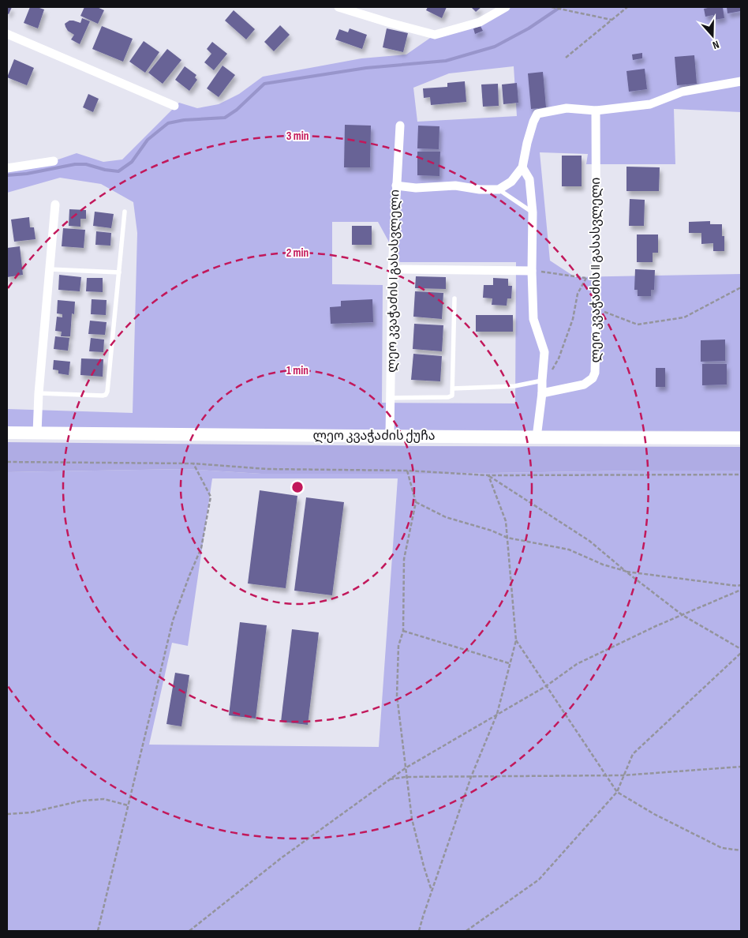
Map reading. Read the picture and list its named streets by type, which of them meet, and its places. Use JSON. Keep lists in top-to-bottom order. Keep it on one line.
{"streets":{"main road":["ლეო კვაჭაძის ქუჩა"],"street":["ლეო კვაჭაძის II გასასვლელი","ლეო კვაჭაძის I გასასვლელი"]},"crossings":[["ლეო კვაჭაძის I გასასვლელი","ლეო კვაჭაძის ქუჩა"]],"north":"bottom","rings":["3 min","2 min","1 min"]}
